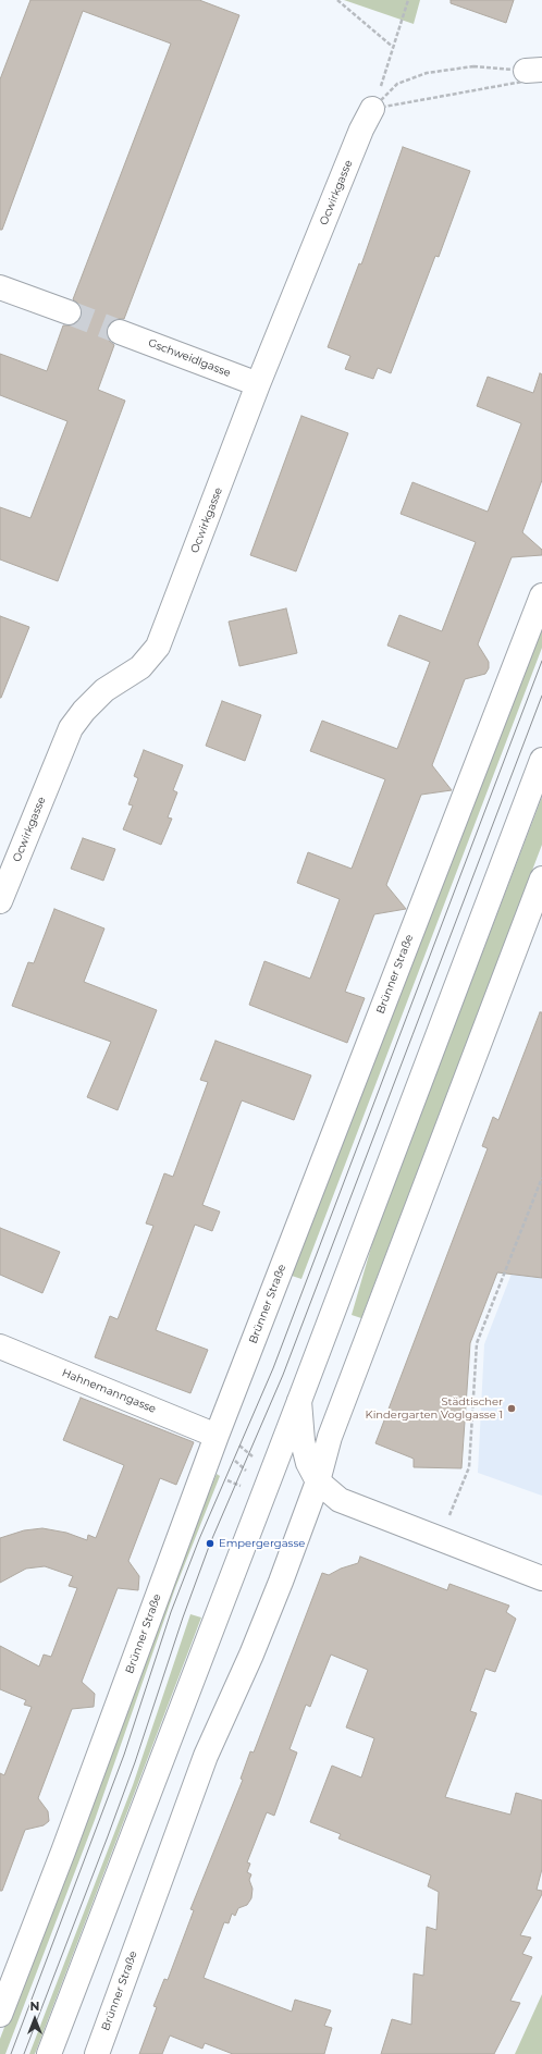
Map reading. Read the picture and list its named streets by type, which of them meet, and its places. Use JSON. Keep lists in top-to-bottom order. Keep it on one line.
{"streets":{"street":["Ocwirkgasse","Gschweidlgasse","Brünner Straße","Hahnemanngasse"]},"crossings":[["Ocwirkgasse","Gschweidlgasse"],["Brünner Straße","Hahnemanngasse"]],"places":["Städtischer Kindergarten Voglgasse 1","Empergergasse"],"north":"top"}
